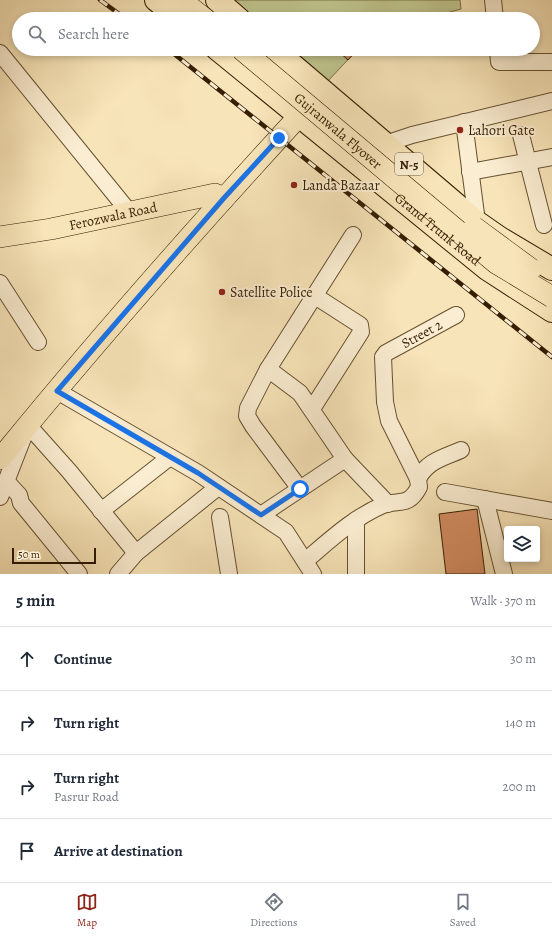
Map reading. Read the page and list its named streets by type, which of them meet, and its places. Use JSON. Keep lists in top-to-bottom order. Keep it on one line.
{"streets":{"highway":["N-5","Grand Trunk Road"],"main road":["Gujranwala Flyover","Ferozwala Road"],"street":["Street 2"]},"places":["Lahori Gate","Landa Bazaar","Satellite Police"],"scale_bar":"50 m","page":{"search":"Search here","scale":"50 m","heading":["5 min","Walk · 370 m"],"list":[["Continue","30 m"],["Turn right","140 m"],["Turn right","Pasrur Road","200 m"],"Arrive at destination"],"nav":["Map","Directions","Saved"]}}
